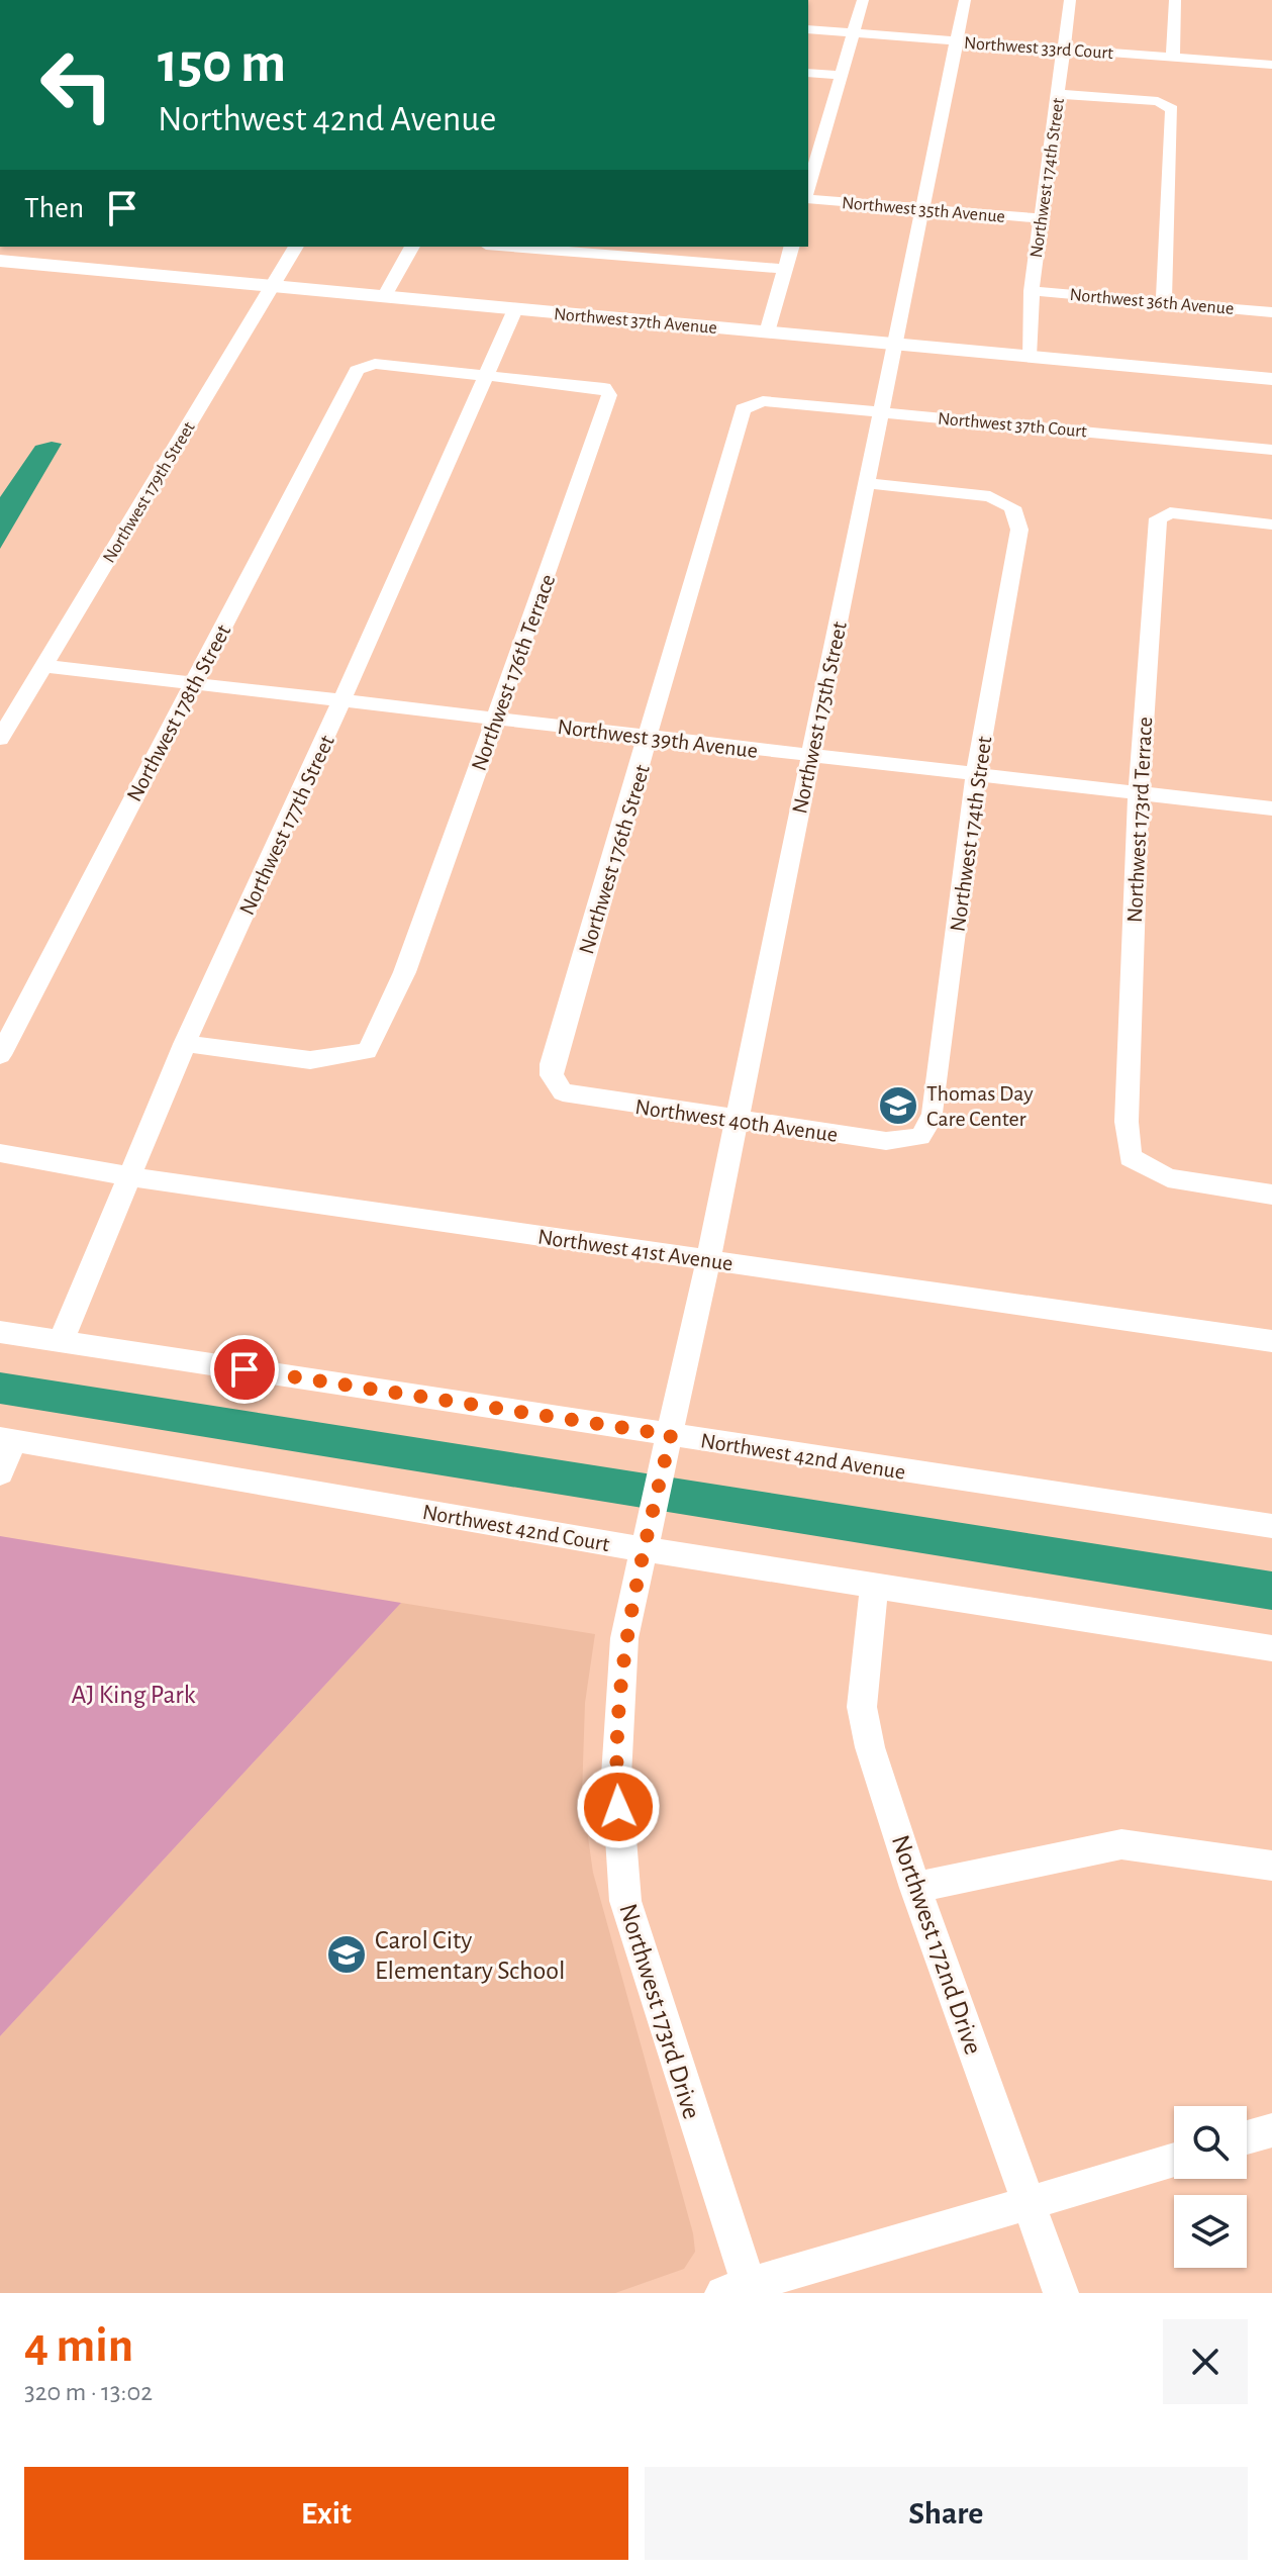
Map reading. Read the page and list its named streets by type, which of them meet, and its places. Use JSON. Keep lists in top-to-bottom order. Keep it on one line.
{"streets":{"main road":["Northwest 37th Avenue"],"street":["Northwest 33rd Court","Northwest 174th Street","Northwest 35th Avenue","Northwest 36th Avenue","Northwest 37th Court","Northwest 179th Street","Northwest 176th Terrace","Northwest 178th Street","Northwest 175th Street","Northwest 39th Avenue","Northwest 173rd Terrace","Northwest 177th Street","Northwest 176th Street","Northwest 40th Avenue","Northwest 41st Avenue","Northwest 42nd Avenue","Northwest 42nd Court","Northwest 172nd Drive","Northwest 173rd Drive"]},"crossings":[["Northwest 33rd Court","Northwest 174th Street"],["Northwest 33rd Court","Northwest 175th Street"],["Northwest 174th Street","Northwest 35th Avenue"],["Northwest 174th Street","Northwest 36th Avenue"],["Northwest 174th Street","Northwest 37th Avenue"],["Northwest 174th Street","Northwest 175th Street"],["Northwest 174th Street","Northwest 39th Avenue"],["Northwest 174th Street","Northwest 40th Avenue"],["Northwest 35th Avenue","Northwest 175th Street"],["Northwest 37th Avenue","Northwest 179th Street"],["Northwest 37th Avenue","Northwest 175th Street"],["Northwest 37th Avenue","Northwest 177th Street"],["Northwest 37th Court","Northwest 175th Street"],["Northwest 37th Court","Northwest 176th Street"],["Northwest 179th Street","Northwest 39th Avenue"],["Northwest 176th Terrace","Northwest 178th Street"],["Northwest 176th Terrace","Northwest 39th Avenue"],["Northwest 176th Terrace","Northwest 177th Street"],["Northwest 178th Street","Northwest 39th Avenue"],["Northwest 178th Street","Northwest 177th Street"],["Northwest 175th Street","Northwest 39th Avenue"],["Northwest 175th Street","Northwest 40th Avenue"],["Northwest 175th Street","Northwest 41st Avenue"],["Northwest 175th Street","Northwest 42nd Avenue"],["Northwest 175th Street","Northwest 173rd Drive"],["Northwest 39th Avenue","Northwest 173rd Terrace"],["Northwest 39th Avenue","Northwest 177th Street"],["Northwest 39th Avenue","Northwest 176th Street"],["Northwest 177th Street","Northwest 41st Avenue"],["Northwest 177th Street","Northwest 42nd Avenue"],["Northwest 176th Street","Northwest 40th Avenue"],["Northwest 42nd Avenue","Northwest 173rd Drive"],["Northwest 42nd Court","Northwest 172nd Drive"],["Northwest 42nd Court","Northwest 173rd Drive"]],"parks":["AJ King Park"],"places":{"school or university":["Thomas Day Care Center","Carol City Elementary School"]},"page":{"turn":["150 m","Northwest 42nd Avenue"],"then":"Then","heading":["4 min","320 m · 13:02"],"buttons":["Exit","Share"]}}
